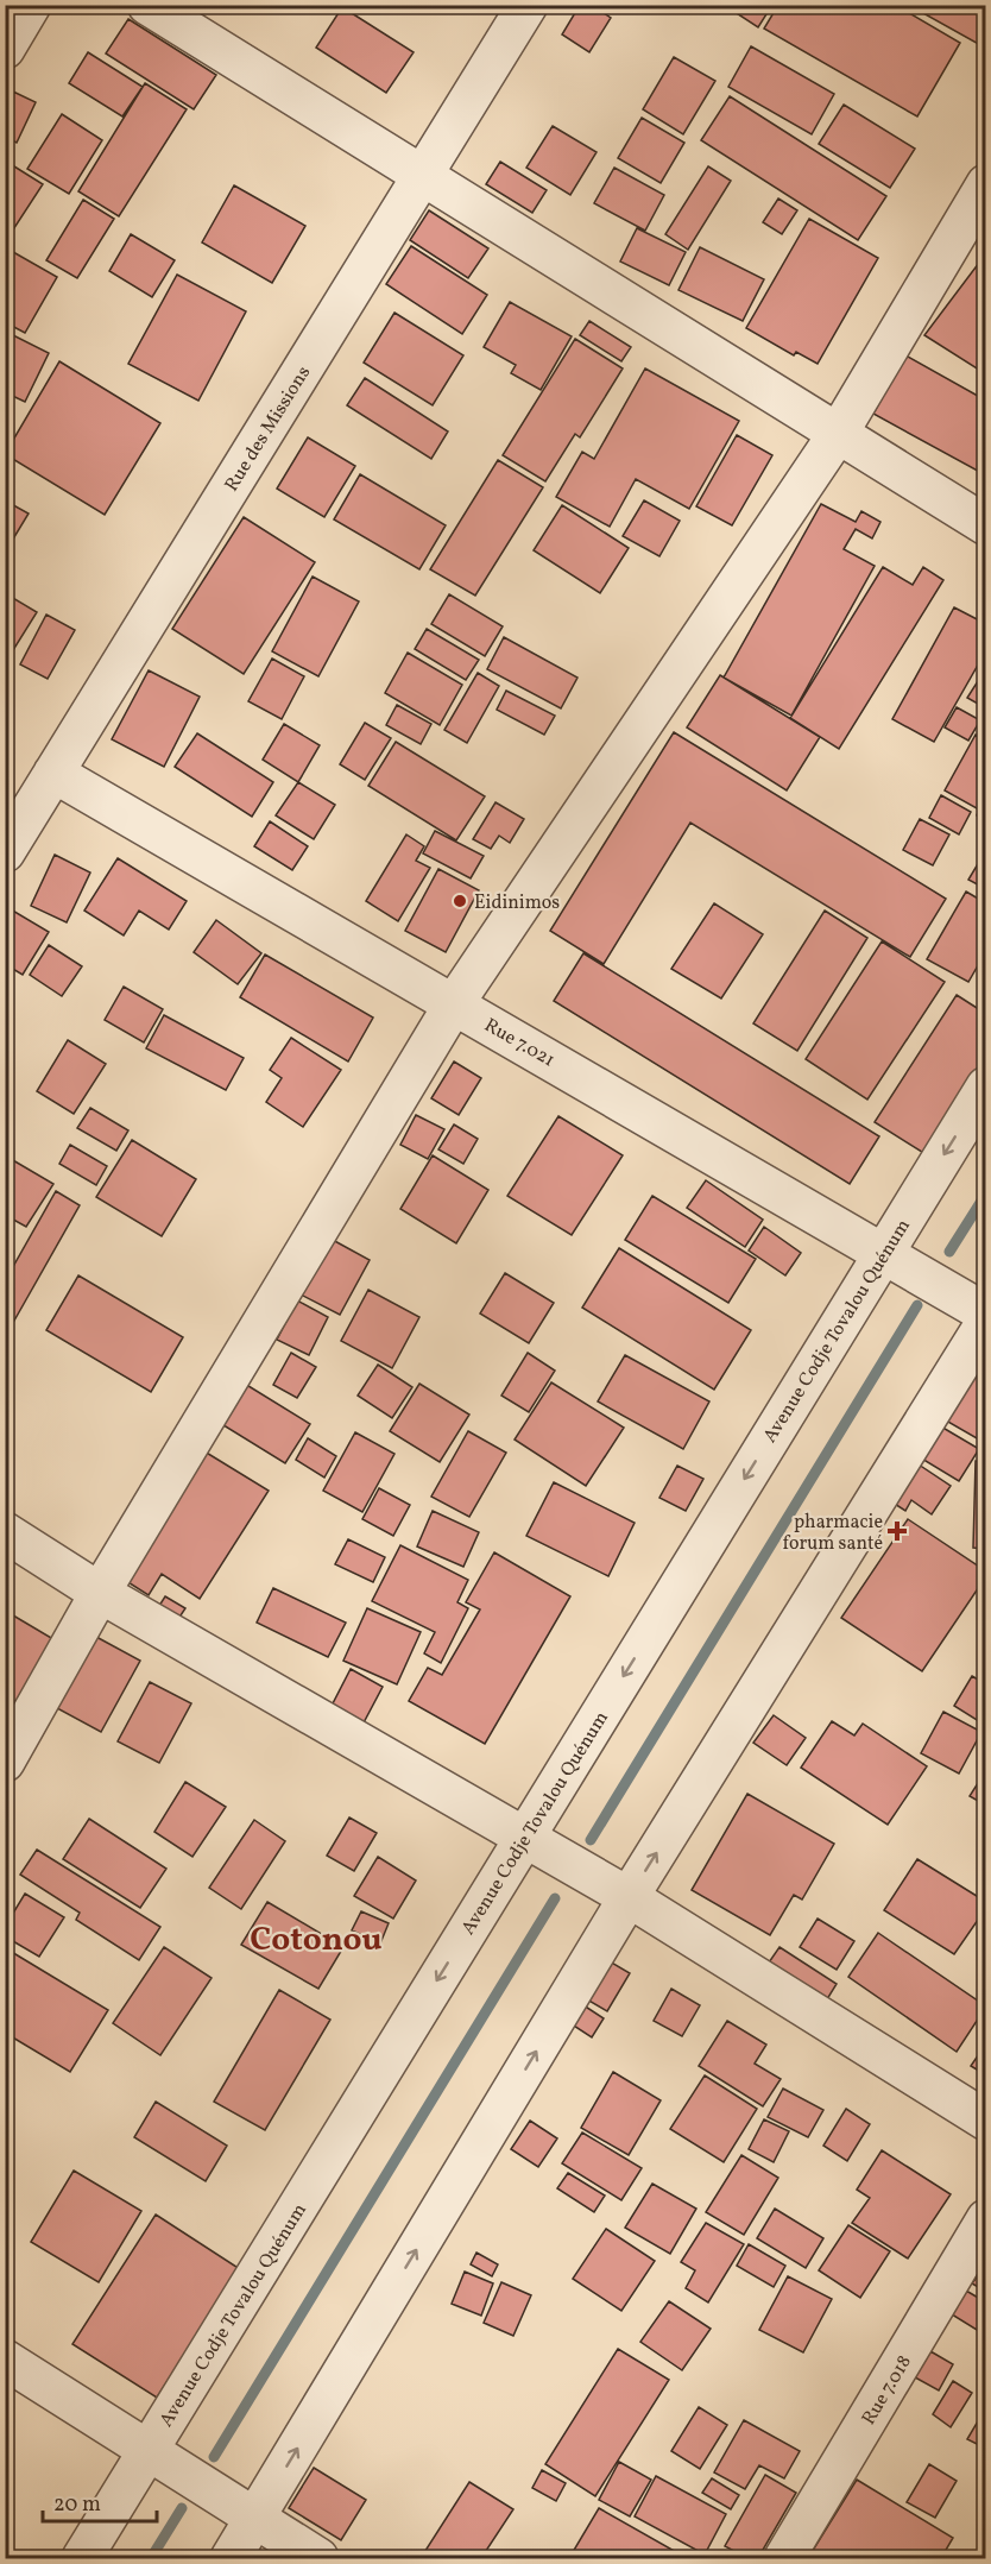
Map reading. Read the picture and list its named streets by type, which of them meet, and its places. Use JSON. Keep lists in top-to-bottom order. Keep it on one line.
{"streets":{"street":["Rue des Missions","Rue 7.021","Avenue Codje Tovalou Quénum","Rue 7.018"]},"crossings":[["Rue des Missions","Rue 7.021"],["Rue 7.021","Avenue Codje Tovalou Quénum"]],"districts":["Cotonou"],"places":{"other":["Eidinimos"],"health":["pharmacie forum santé"]},"scale_bar":"20 m"}
